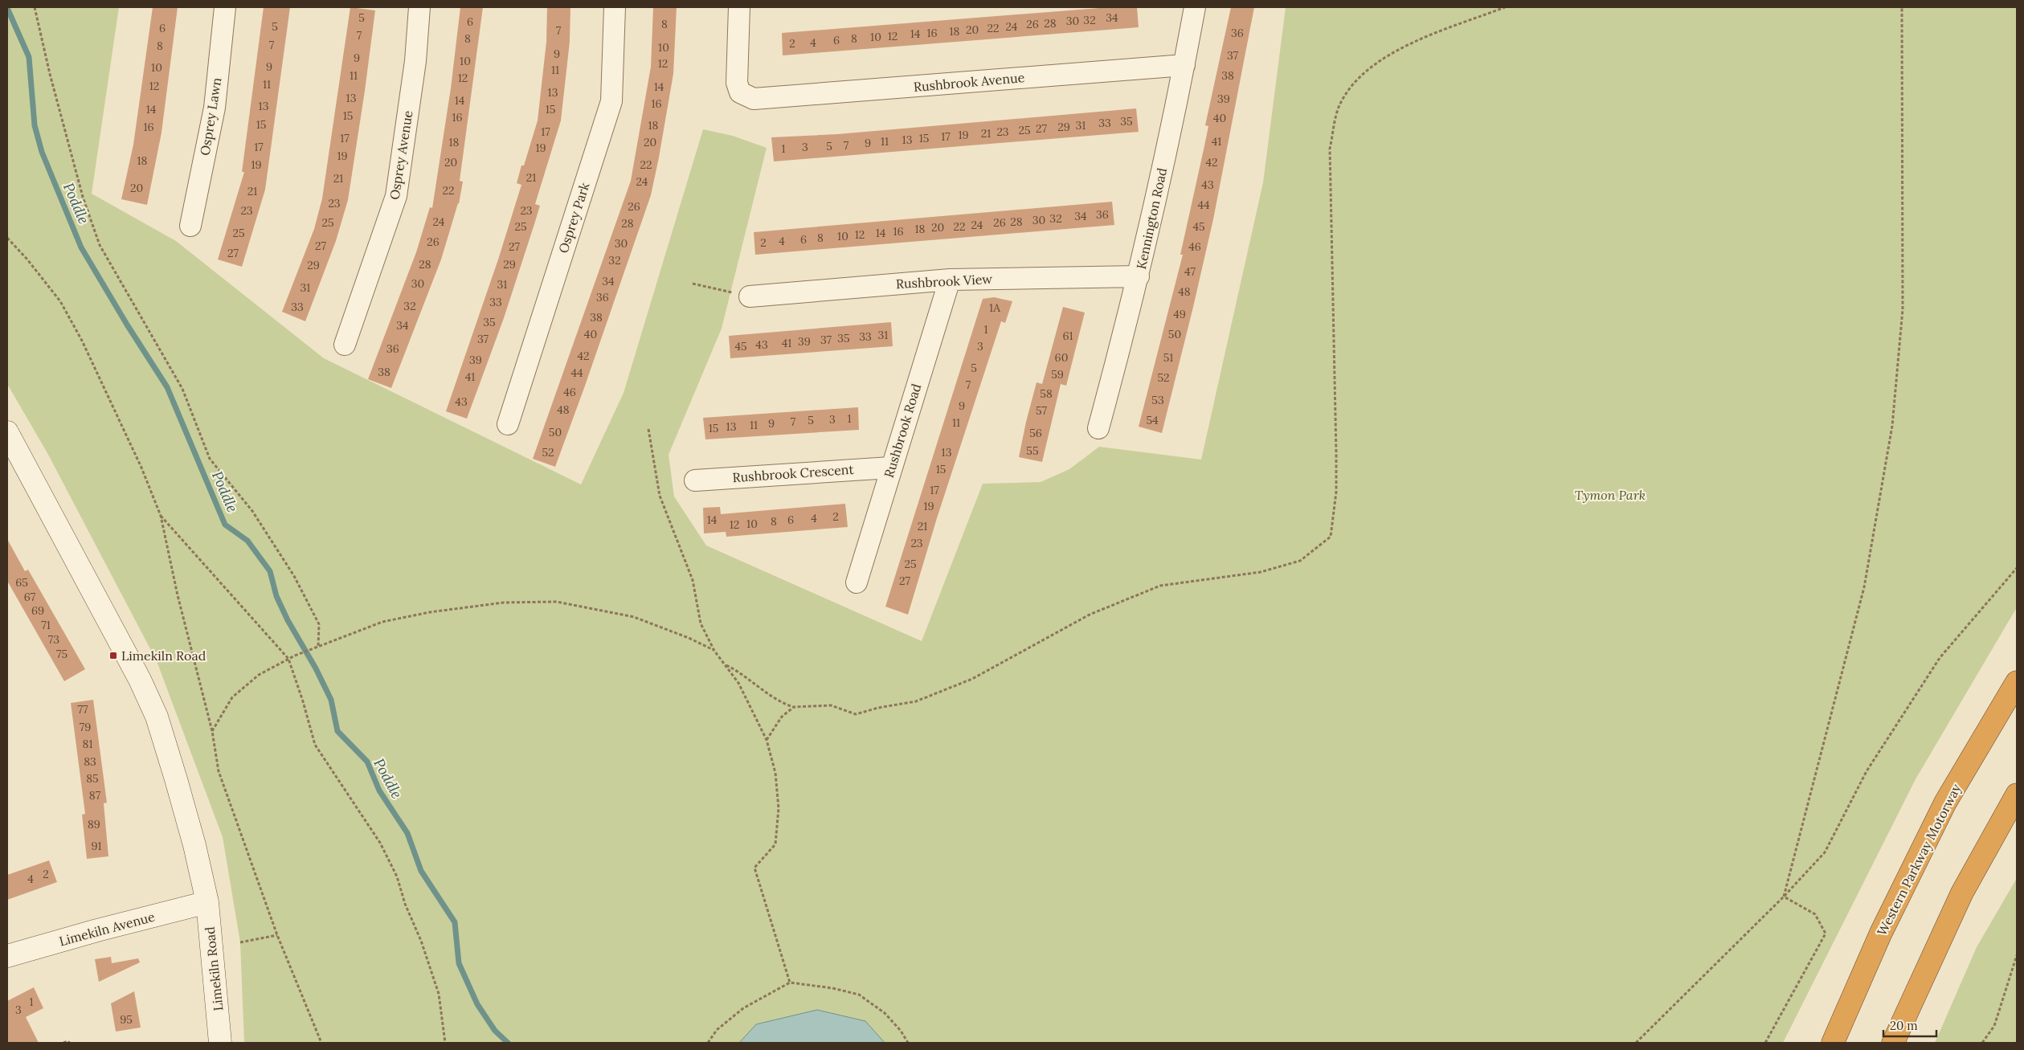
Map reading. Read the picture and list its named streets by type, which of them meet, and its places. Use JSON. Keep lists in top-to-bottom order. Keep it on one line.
{"streets":{"highway":["Western Parkway Motorway"],"street":["Rushbrook Avenue","Osprey Lawn","Osprey Avenue","Osprey Park","Kennington Road","Rushbrook View","Rushbrook Road","Rushbrook Crescent","Limekiln Avenue","Limekiln Road"]},"crossings":[["Rushbrook Avenue","Kennington Road"],["Kennington Road","Rushbrook View"],["Rushbrook View","Rushbrook Road"],["Rushbrook Road","Rushbrook Crescent"],["Limekiln Avenue","Limekiln Road"]],"water":["Poddle"],"parks":["Tymon Park"],"places":{"transit":["Limekiln Road"]},"house_numbers":["5","34","32","30","6","28","8","26","5","24","6","22","20","7","18","16","36","14","7","12","10","8","8","6","4","2","7","8","10","9","37","9","10","12","9","10","11","11","38","12","11","12","14","13","13","39","14","16","13","14","15","15","16","40","35","33","15","18","31","16","29","27","25","17","23","21","19","17","17","15","13","11","41","18","20","9","7","5","17","3","19","1","19","18","20","42","19","22","21","21","24","43","20","22","21","23","44","26","23","23","36","34","32","30","24","28","25","26","28","24","25","22","45","20","18","16","25","14","12","10","8","6","4","26","2","30","27","27","46","27","32","28","29","29","47","34","30","31","31","48","36","33","32","33","1A","49","38","35","34","1","40","50","31","61","33","35","37","37","39","41","43","45","3","36","42","60","51","39","5","38","44","59","41","52","7","46","58","53","43","9","48","57","1","3","5","54","7","11","9","11","13","15","50","56","55","52","13","15","17","19","2","4","14","6","8","10","12","21","23","25","27","65","67","69","71","73","75","77","79","81","83","85","87","89","91","2","4","1","3","95"],"scale_bar":"20 m"}
